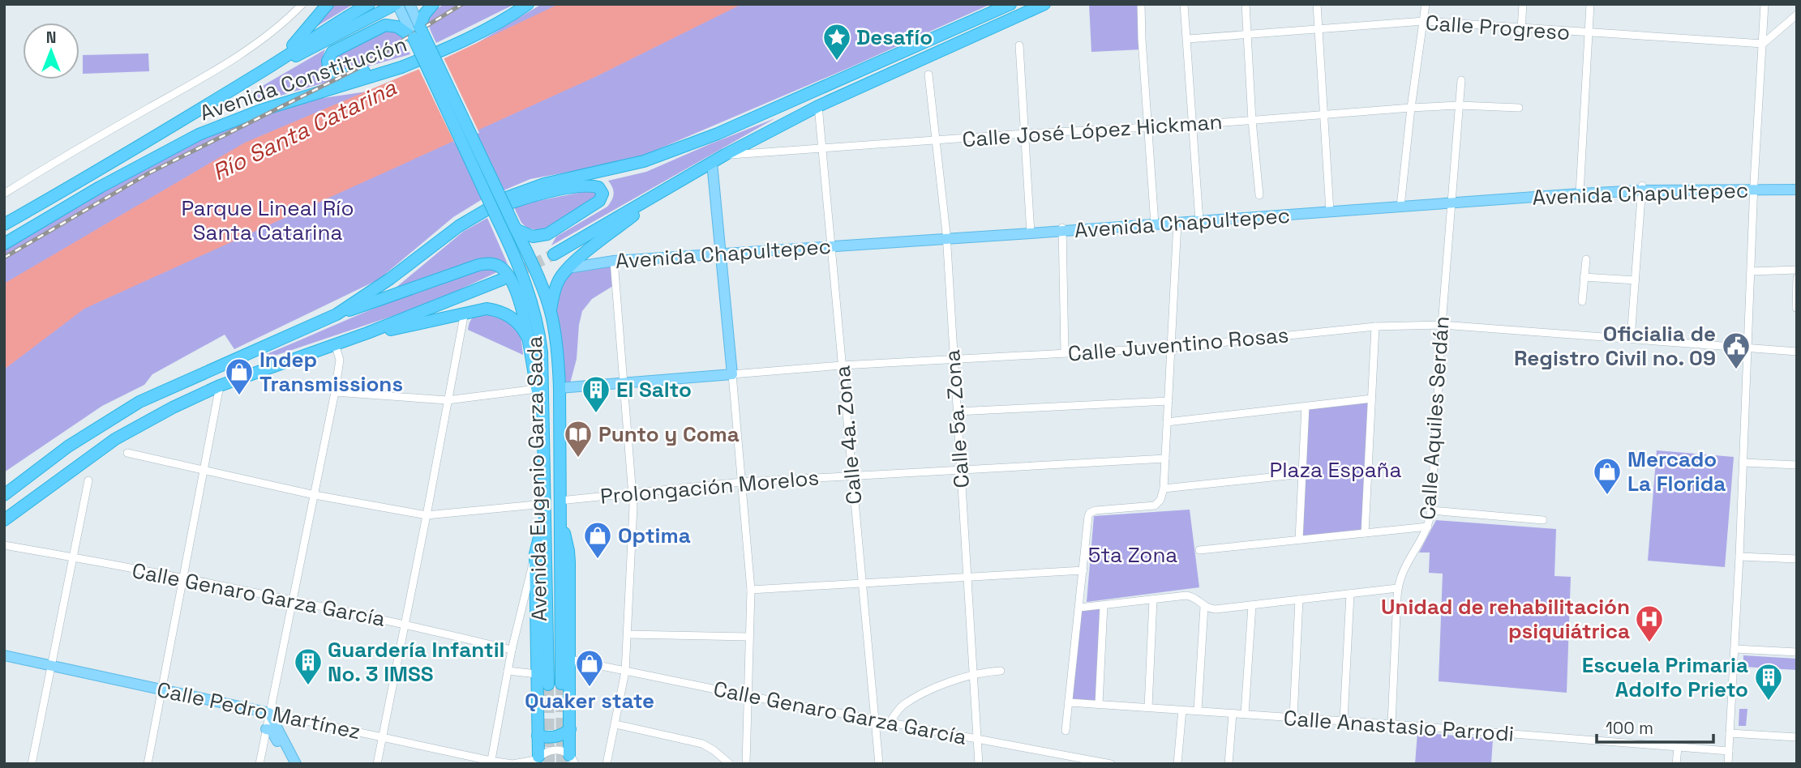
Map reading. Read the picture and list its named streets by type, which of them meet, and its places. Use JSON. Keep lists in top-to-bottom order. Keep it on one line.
{"streets":{"highway":["Avenida Constitución","Avenida Eugenio Garza Sada"],"main road":["Avenida Chapultepec","Calle Juventino Rosas","Calle Pedro Martínez"],"street":["Calle Progreso","Calle José López Hickman","Calle Aquiles Serdán","Calle 5a. Zona","Calle 4a. Zona","Prolongación Morelos","Calle Genaro Garza García","Calle Anastasio Parrodi"]},"crossings":[["Calle José López Hickman","Calle Aquiles Serdán"],["Calle José López Hickman","Calle 5a. Zona"],["Calle José López Hickman","Calle 4a. Zona"],["Avenida Chapultepec","Calle Aquiles Serdán"],["Avenida Chapultepec","Calle 5a. Zona"],["Avenida Chapultepec","Calle 4a. Zona"],["Calle Juventino Rosas","Calle Aquiles Serdán"],["Calle Juventino Rosas","Calle 5a. Zona"],["Calle Juventino Rosas","Calle 4a. Zona"],["Calle Juventino Rosas","Avenida Eugenio Garza Sada"],["Calle Aquiles Serdán","Calle Anastasio Parrodi"],["Calle 5a. Zona","Prolongación Morelos"],["Calle 5a. Zona","Calle Genaro Garza García"],["Calle 4a. Zona","Prolongación Morelos"],["Calle 4a. Zona","Calle Genaro Garza García"],["Avenida Eugenio Garza Sada","Prolongación Morelos"]],"water":["Río Santa Catarina"],"parks":["Parque Lineal Río Santa Catarina","Plaza España","5ta Zona"],"places":{"place":["Desafío"],"public building":["Oficialia de Registro Civil no. 09"],"shop":["Indep Transmissions","Mercado La Florida","Optima","Quaker state"],"building":["El Salto","Guardería Infantil No. 3 IMSS","Escuela Primaria Adolfo Prieto"],"library":["Punto y Coma"],"hospital":["Unidad de rehabilitación psiquiátrica"]},"scale_bar":"100 m","north":"top"}
